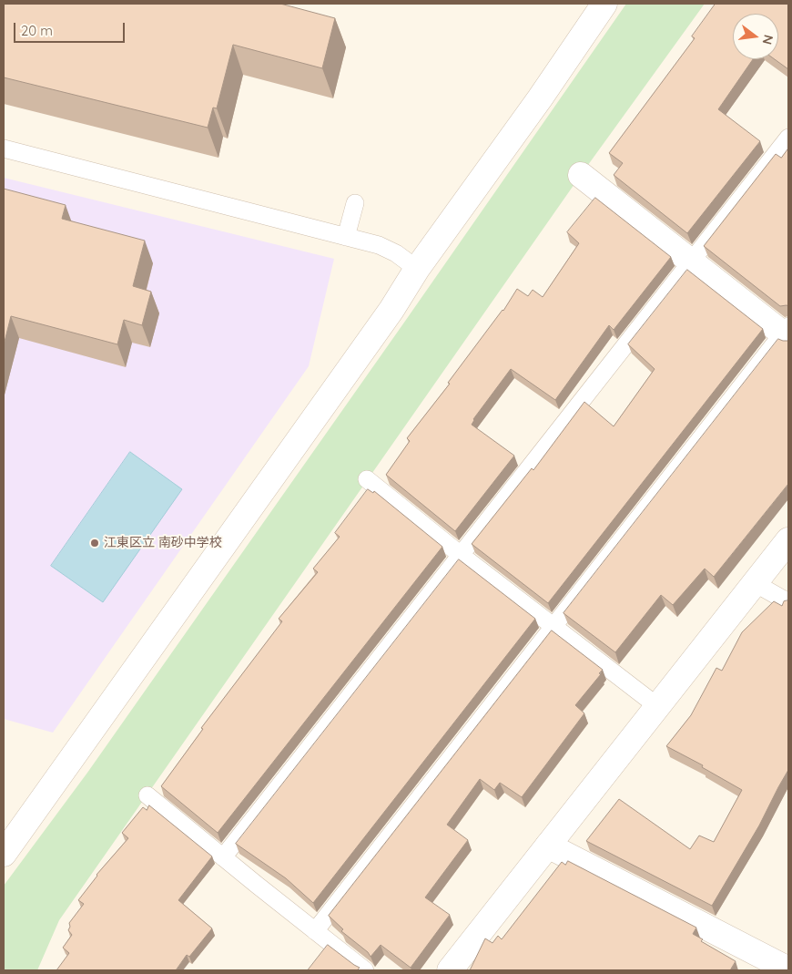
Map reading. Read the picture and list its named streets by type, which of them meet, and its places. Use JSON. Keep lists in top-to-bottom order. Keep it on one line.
{"places":["江東区立 南砂中学校"],"scale_bar":"20 m","north":"right"}
